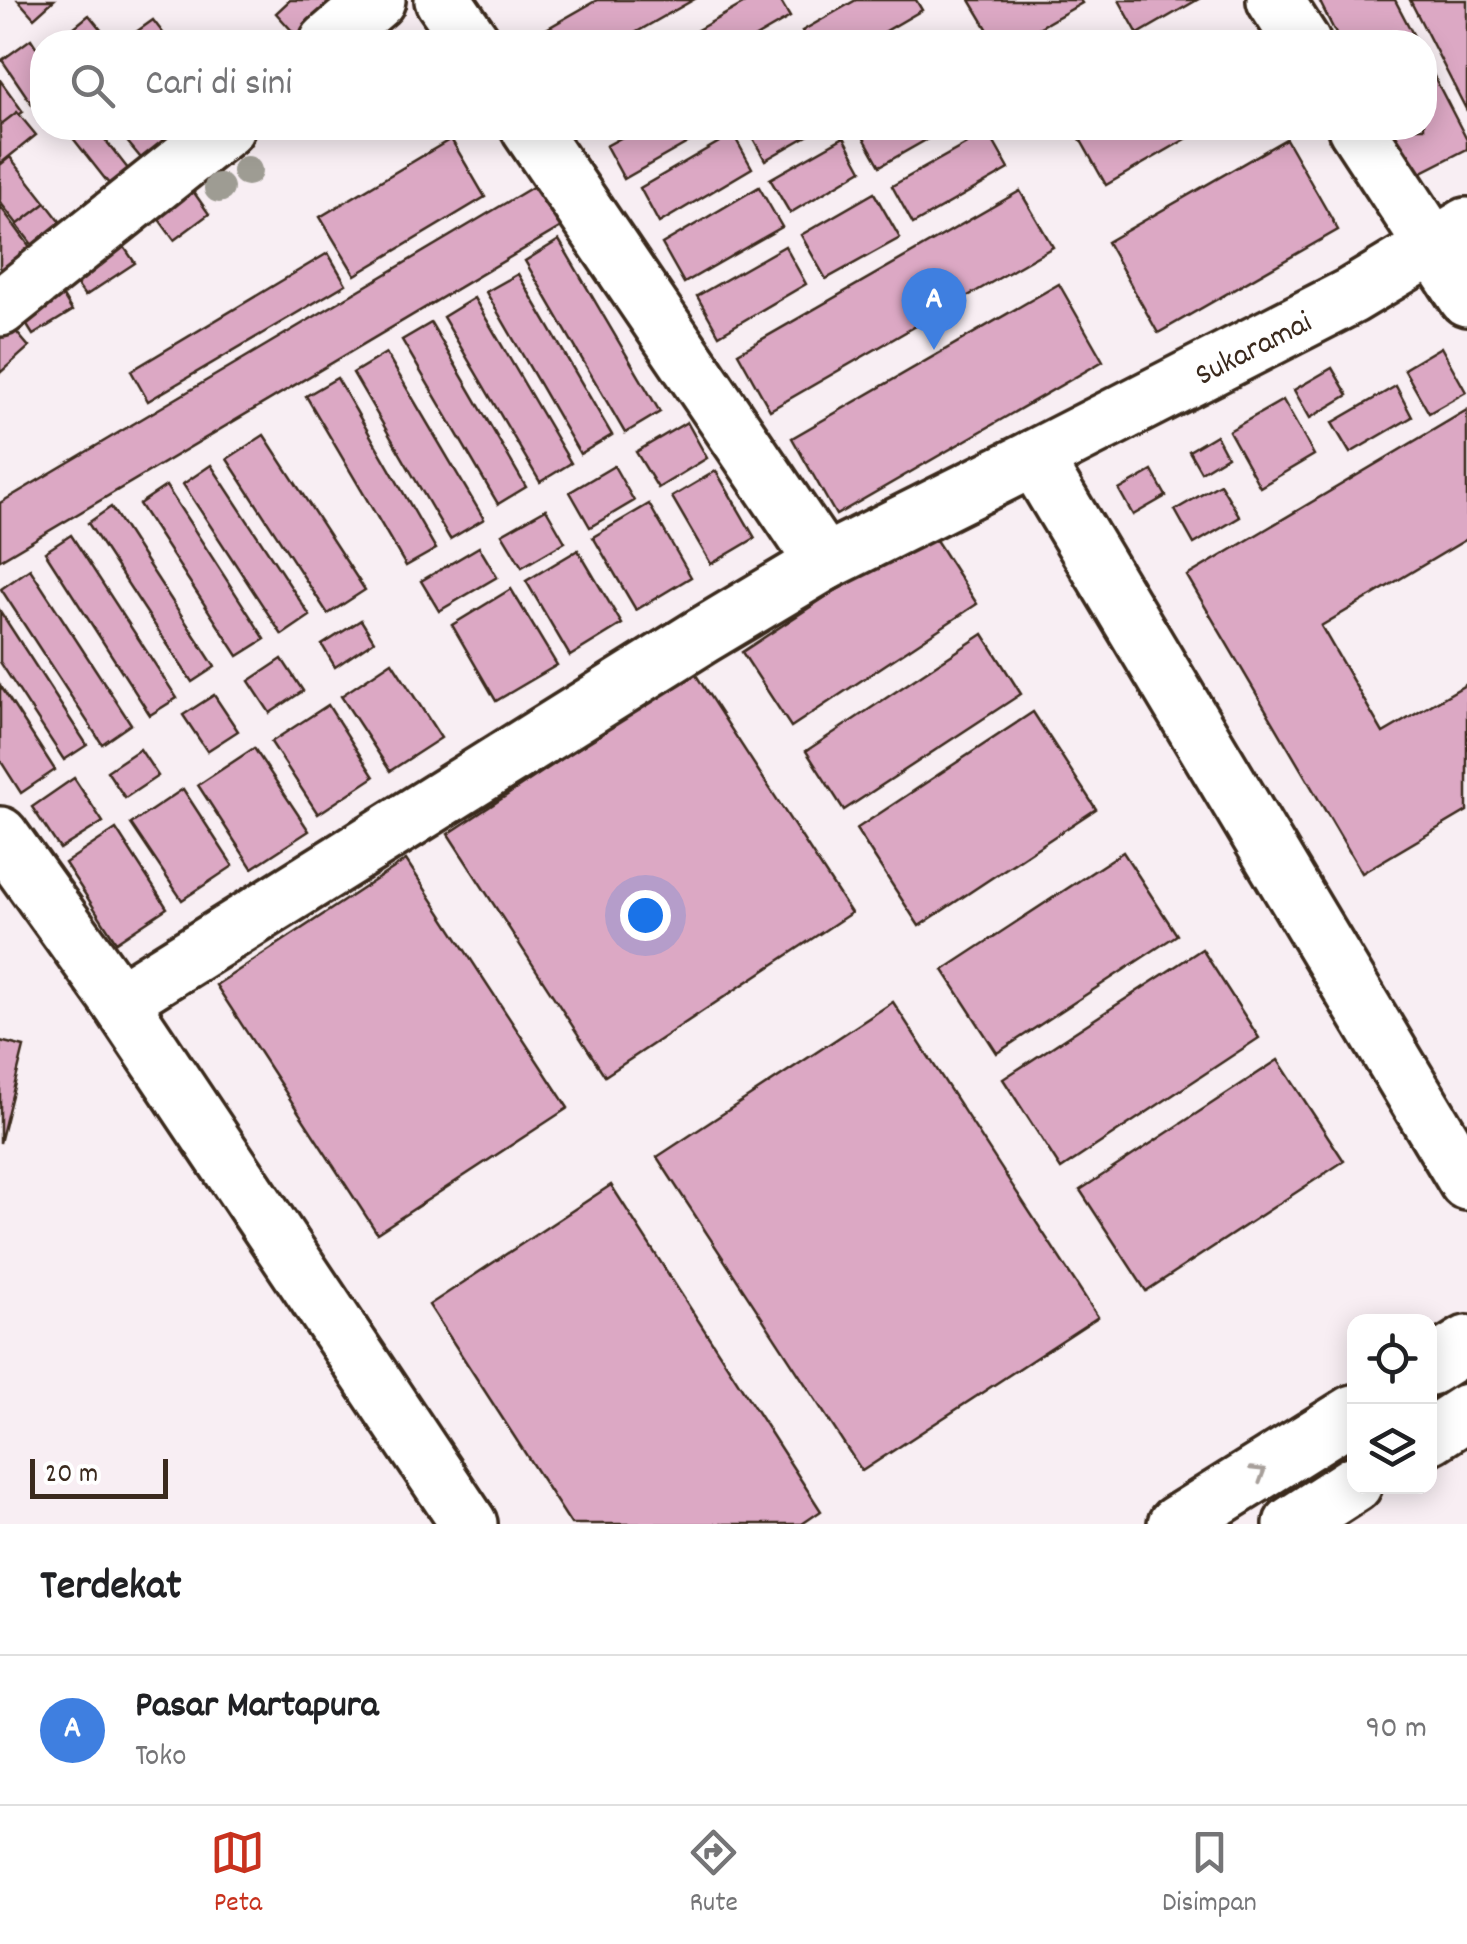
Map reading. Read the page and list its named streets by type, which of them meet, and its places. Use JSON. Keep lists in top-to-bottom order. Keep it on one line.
{"streets":{"main road":["Sukaramai"]},"scale_bar":"20 m","page":{"search":"Cari di sini","pins":"A","scale":"20 m","heading":"Terdekat","list":[{"mark":"A","name":"Pasar Martapura","note":"Toko","value":"90 m"}],"nav":["Peta","Rute","Disimpan"]}}
